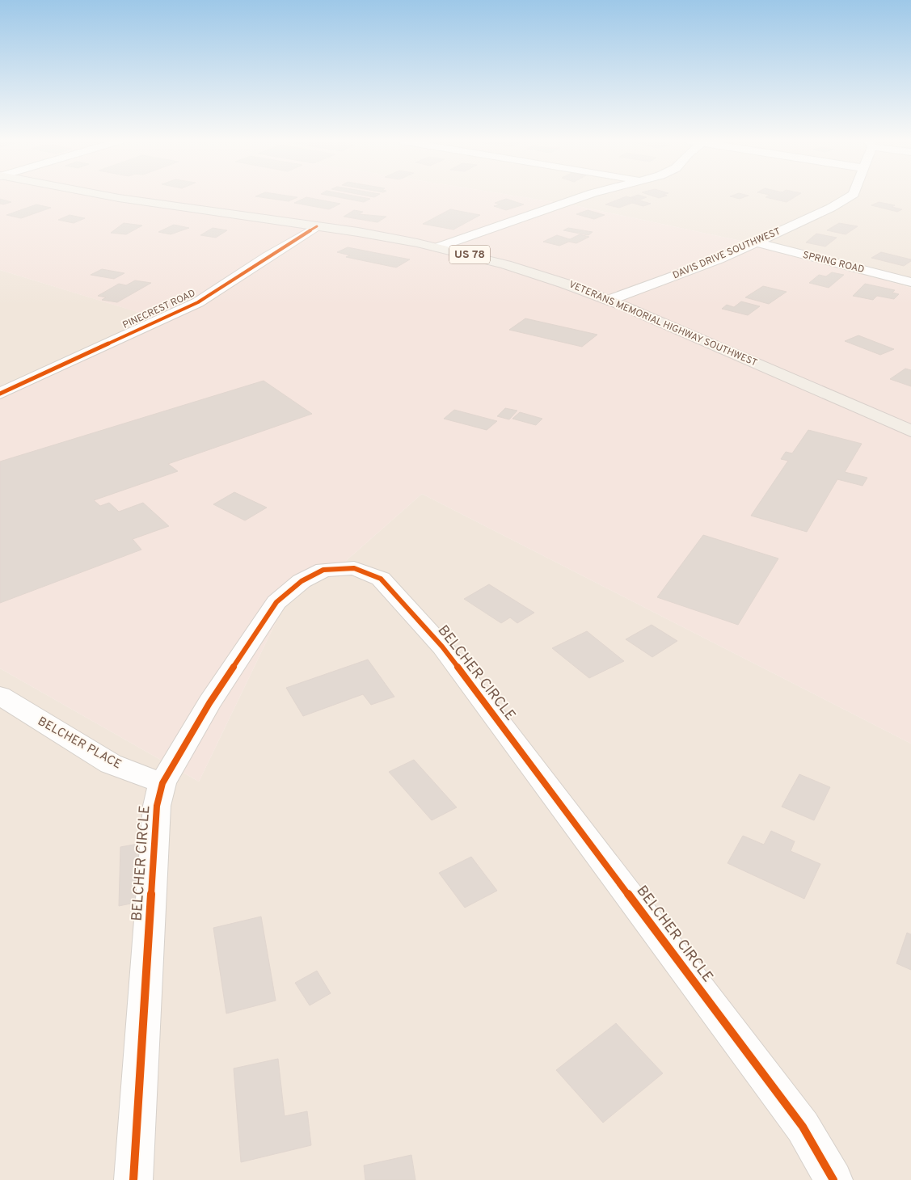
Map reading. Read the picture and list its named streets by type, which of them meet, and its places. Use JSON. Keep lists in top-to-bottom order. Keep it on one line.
{"streets":{"main road":["US 78","VETERANS MEMORIAL HIGHWAY SOUTHWEST"],"street":["DAVIS DRIVE SOUTHWEST","SPRING ROAD","PINECREST ROAD","BELCHER CIRCLE","BELCHER PLACE"]},"crossings":[["DAVIS DRIVE SOUTHWEST","SPRING ROAD"],["DAVIS DRIVE SOUTHWEST","VETERANS MEMORIAL HIGHWAY SOUTHWEST"],["PINECREST ROAD","VETERANS MEMORIAL HIGHWAY SOUTHWEST"],["BELCHER CIRCLE","BELCHER PLACE"]]}
